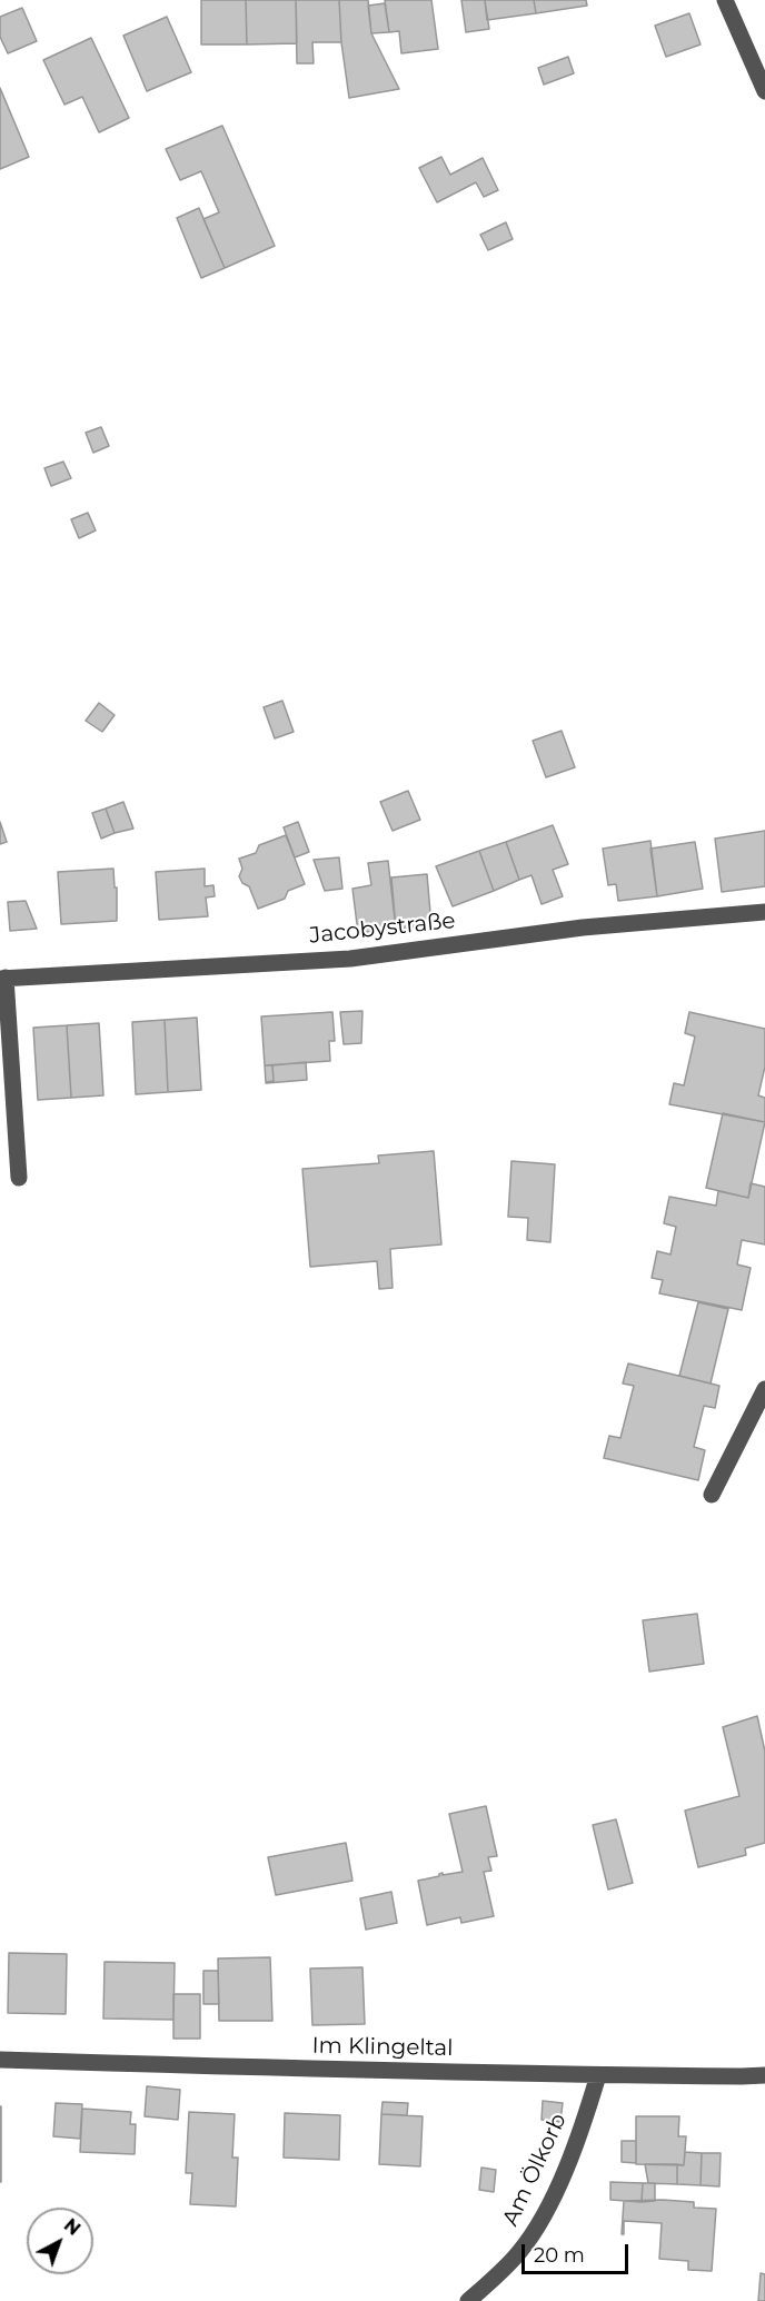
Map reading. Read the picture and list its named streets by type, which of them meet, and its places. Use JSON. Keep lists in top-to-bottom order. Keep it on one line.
{"streets":{"street":["Jacobystraße","Im Klingeltal","Am Ölkorb"]},"crossings":[["Im Klingeltal","Am Ölkorb"]],"scale_bar":"20 m","north":"top right"}
